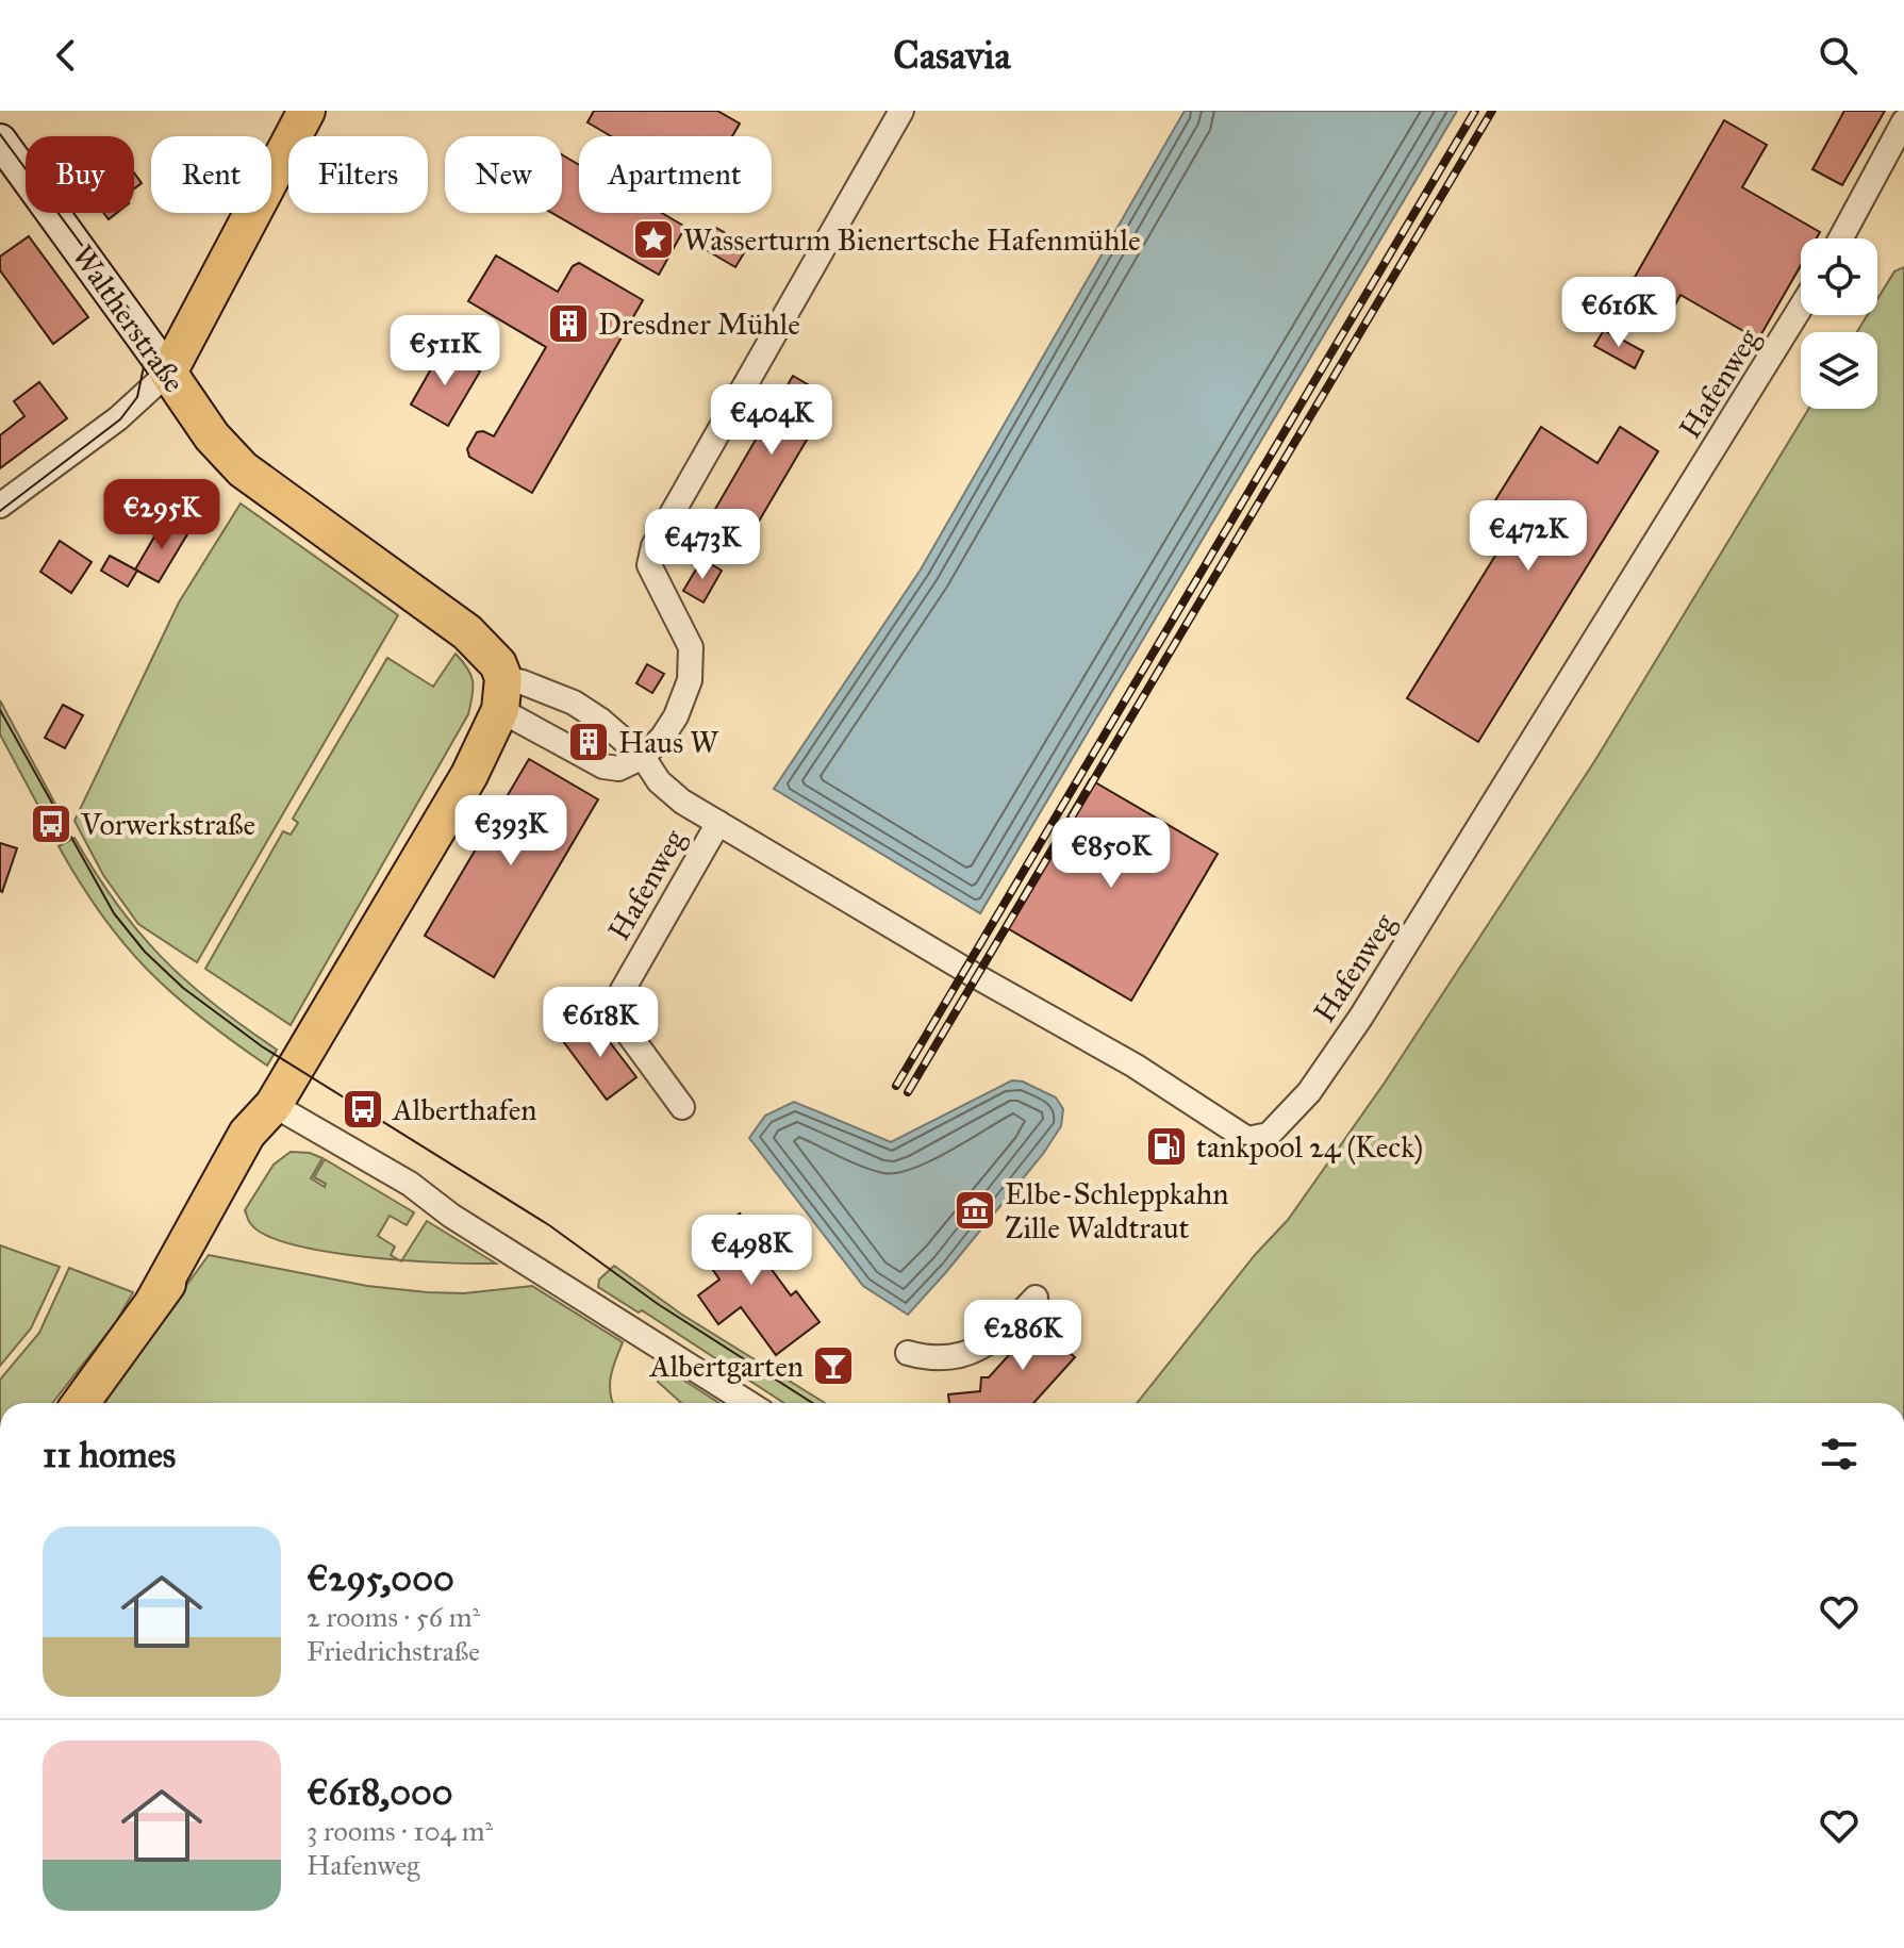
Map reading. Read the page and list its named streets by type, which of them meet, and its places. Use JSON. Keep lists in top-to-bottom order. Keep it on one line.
{"streets":{"main road":["Waltherstraße"],"street":["Hafenweg"]},"crossings":[["Waltherstraße","Hafenweg"]],"places":{"place":["Wasserturm Bienertsche Hafenmühle"],"building":["Dresdner Mühle","Haus W"],"bus stop":["Vorwerkstraße","Alberthafen"],"fuel station":["tankpool 24 (Keck)"],"museum":["Elbe-Schleppkahn Zille Waldtraut"],"bar":["Albertgarten"]},"page":{"header":"Casavia","chip":["Buy","Rent","Filters","New","Apartment"],"price":["€616K","€511K","€404K","€295K","€472K","€473K","€393K","€850K","€618K","€498K","€286K"],"heading":"11 homes","list":[{"name":"€295,000","note":"2 rooms · 56 m² · Friedrichstraße"},{"name":"€618,000","note":"3 rooms · 104 m² · Hafenweg"}]}}
